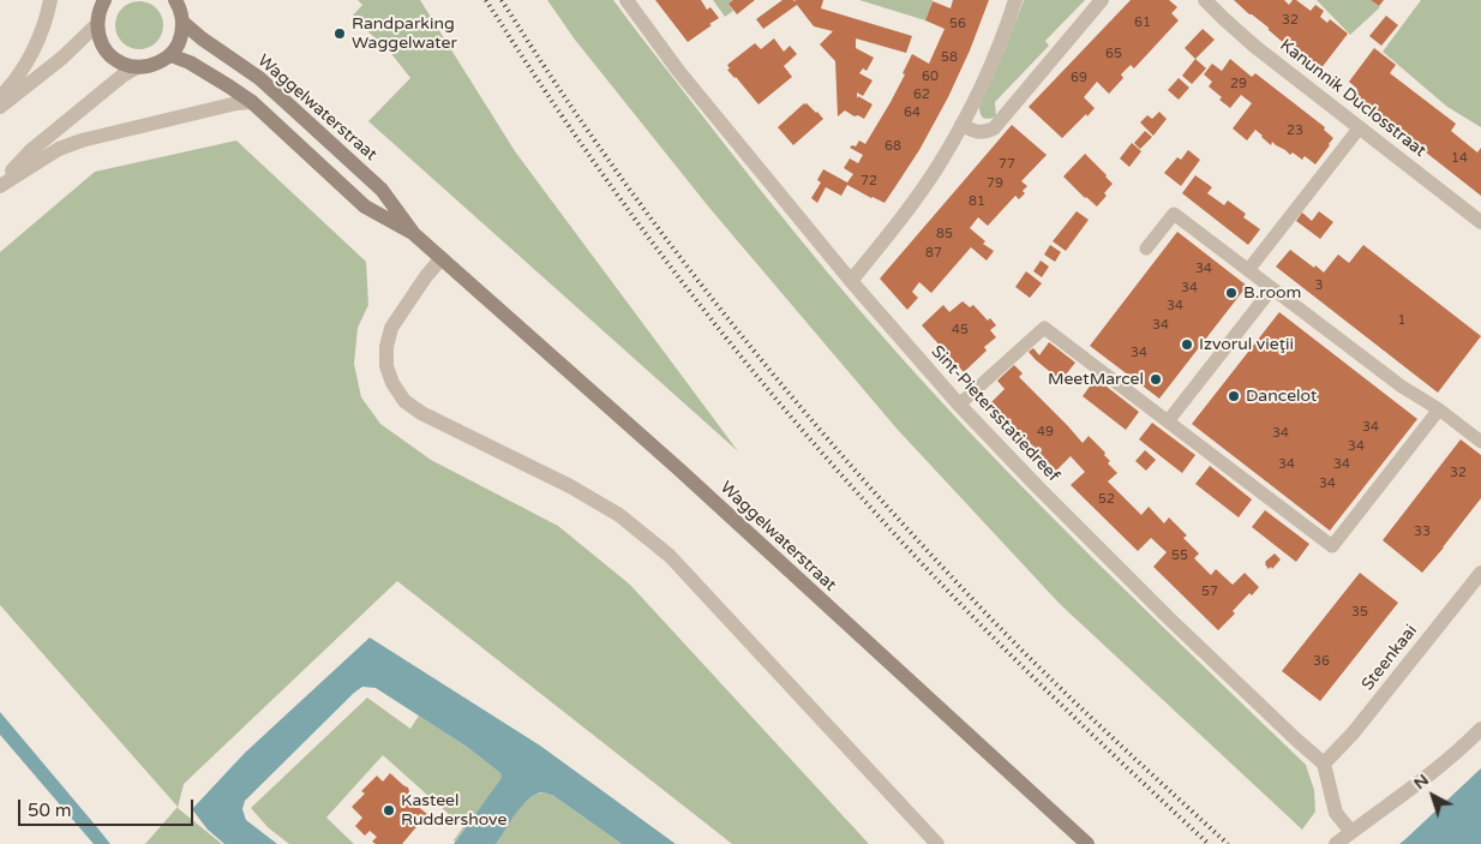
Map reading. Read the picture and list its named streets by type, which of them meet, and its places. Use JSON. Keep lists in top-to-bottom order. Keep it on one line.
{"streets":{"main road":["Waggelwaterstraat"],"street":["Kanunnik Duclosstraat","Sint-Pietersstatiedreef","Steenkaai"]},"crossings":[["Sint-Pietersstatiedreef","Steenkaai"]],"places":["Randparking Waggelwater","B.room","Izvorul vieţii","MeetMarcel","Dancelot","Kasteel Ruddershove"],"house_numbers":["32","61","56","65","58","60","69","29","62","64","23","68","14","77","72","79","81","85","87","34","3","34","34","1","34","45","34","34","49","34","34","34","34","32","34","52","33","55","57","35","36"],"scale_bar":"50 m","north":"top left"}
